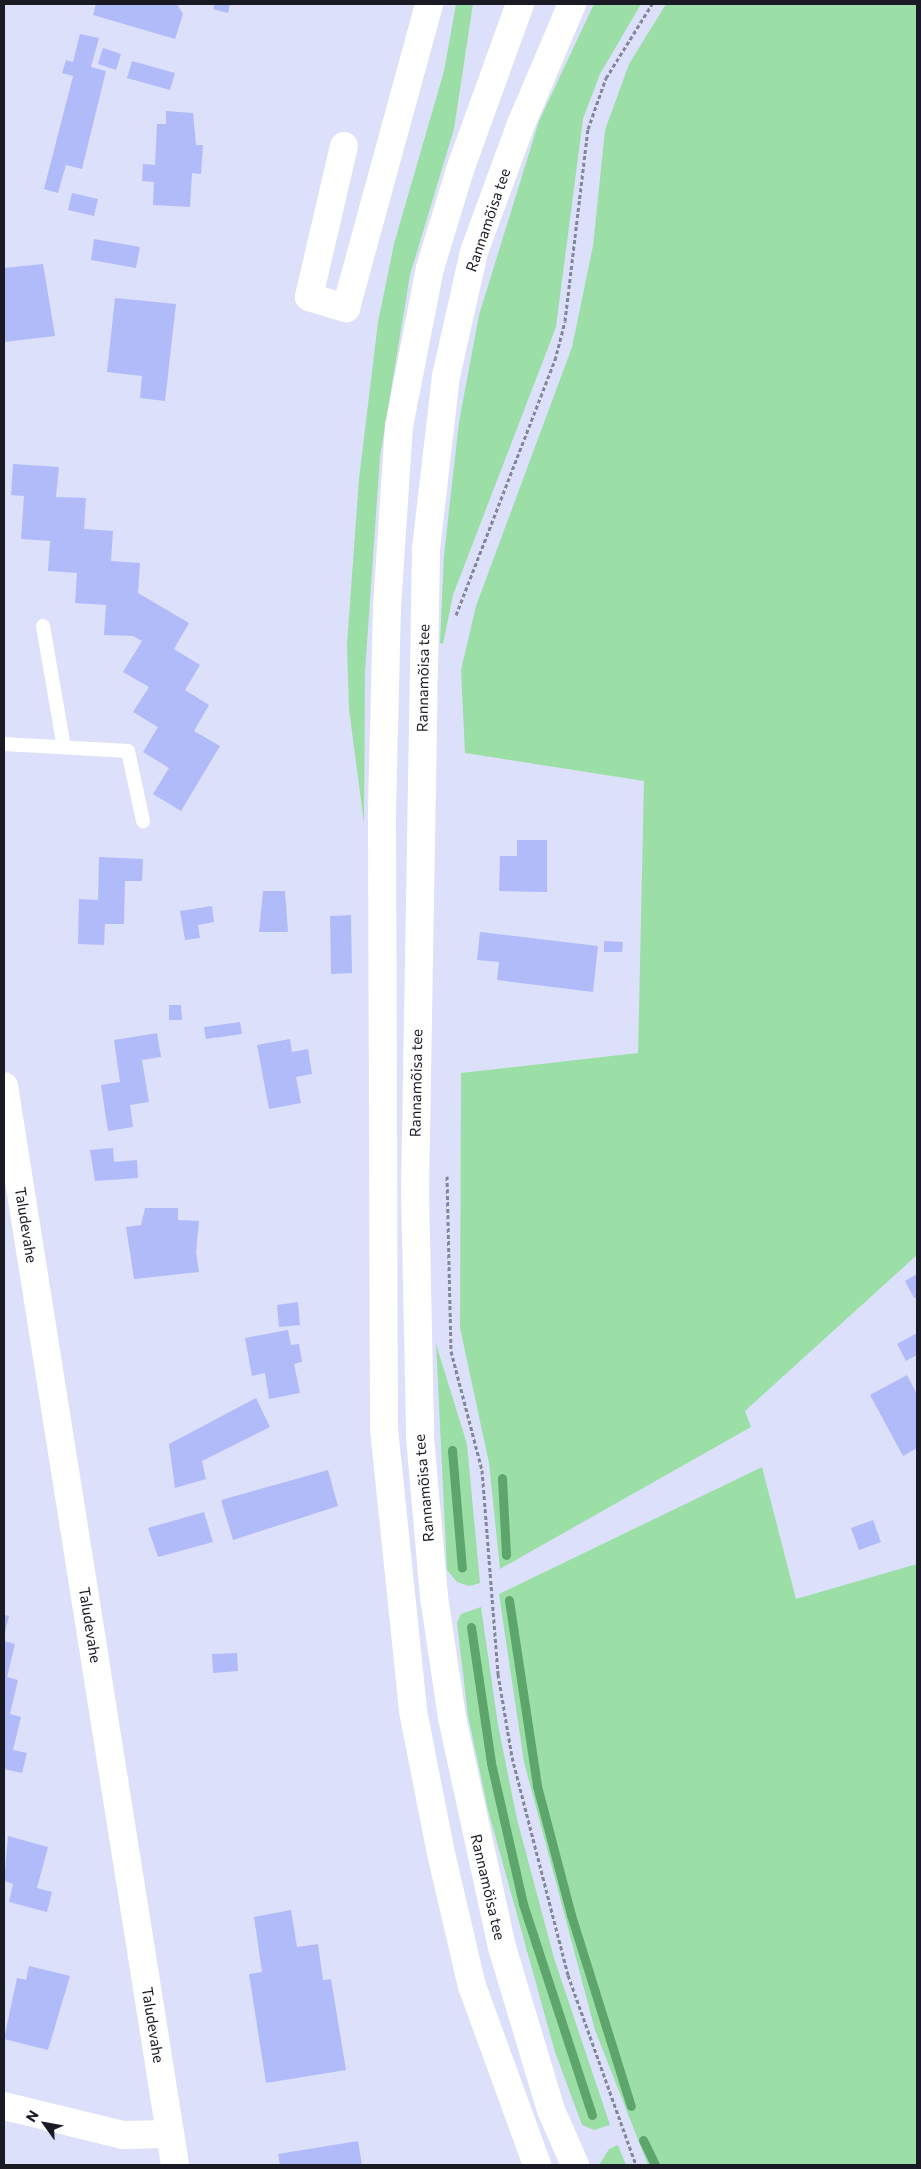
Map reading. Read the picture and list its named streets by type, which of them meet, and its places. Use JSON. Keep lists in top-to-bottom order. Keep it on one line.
{"streets":{"street":["Rannamõisa tee","Taludevahe"]},"north":"top left"}
